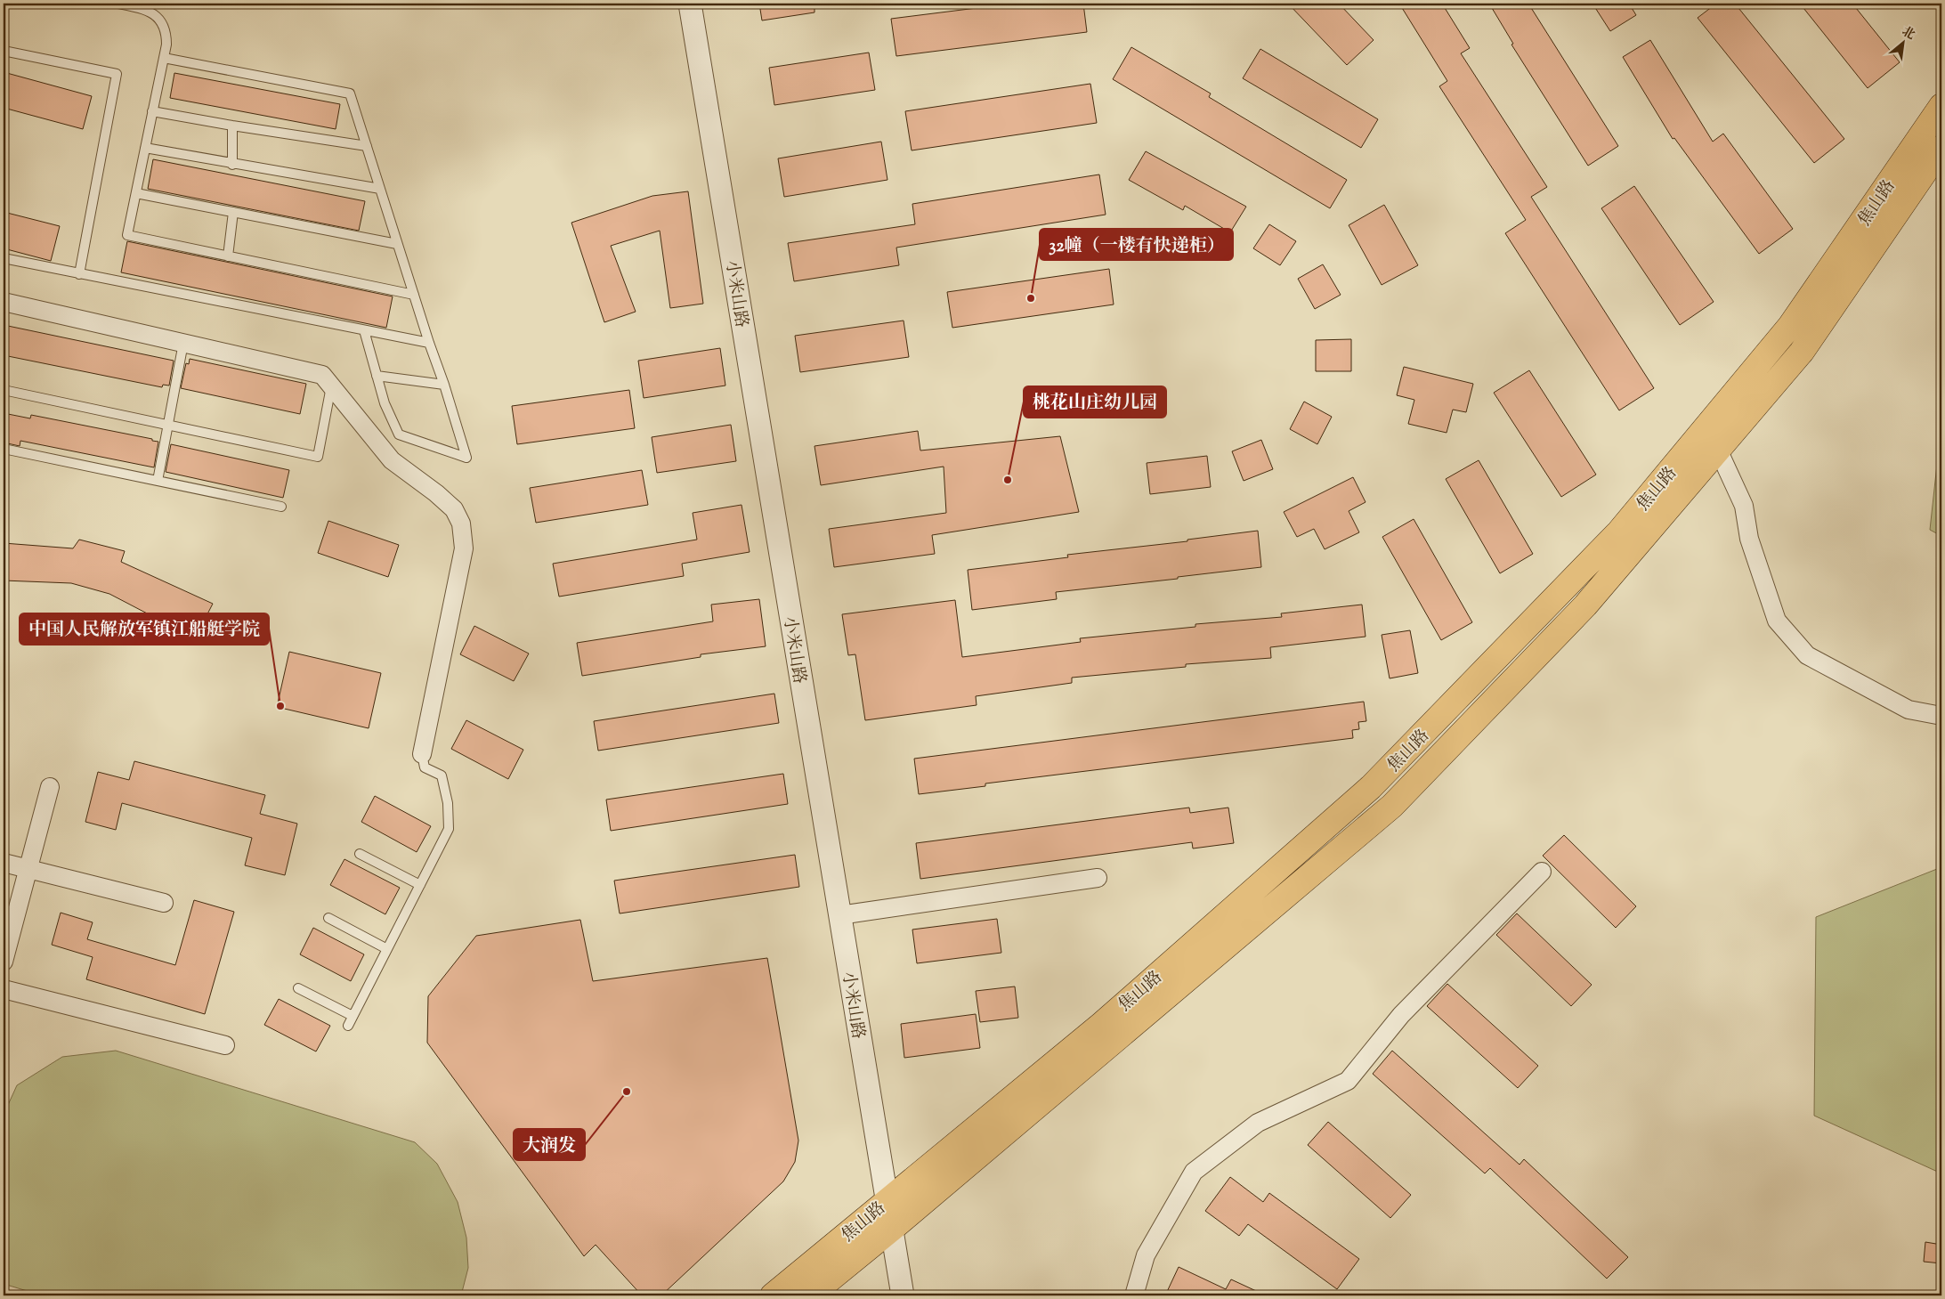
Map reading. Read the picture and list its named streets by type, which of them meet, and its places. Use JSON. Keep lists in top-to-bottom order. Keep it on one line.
{"streets":{"main road":["焦山路"],"street":["小米山路"]},"crossings":[["焦山路","小米山路"]],"places":["32幢（一楼有快递柜）","桃花山庄幼儿园","中国人民解放军镇江船艇学院","大润发"],"north":"top right"}
